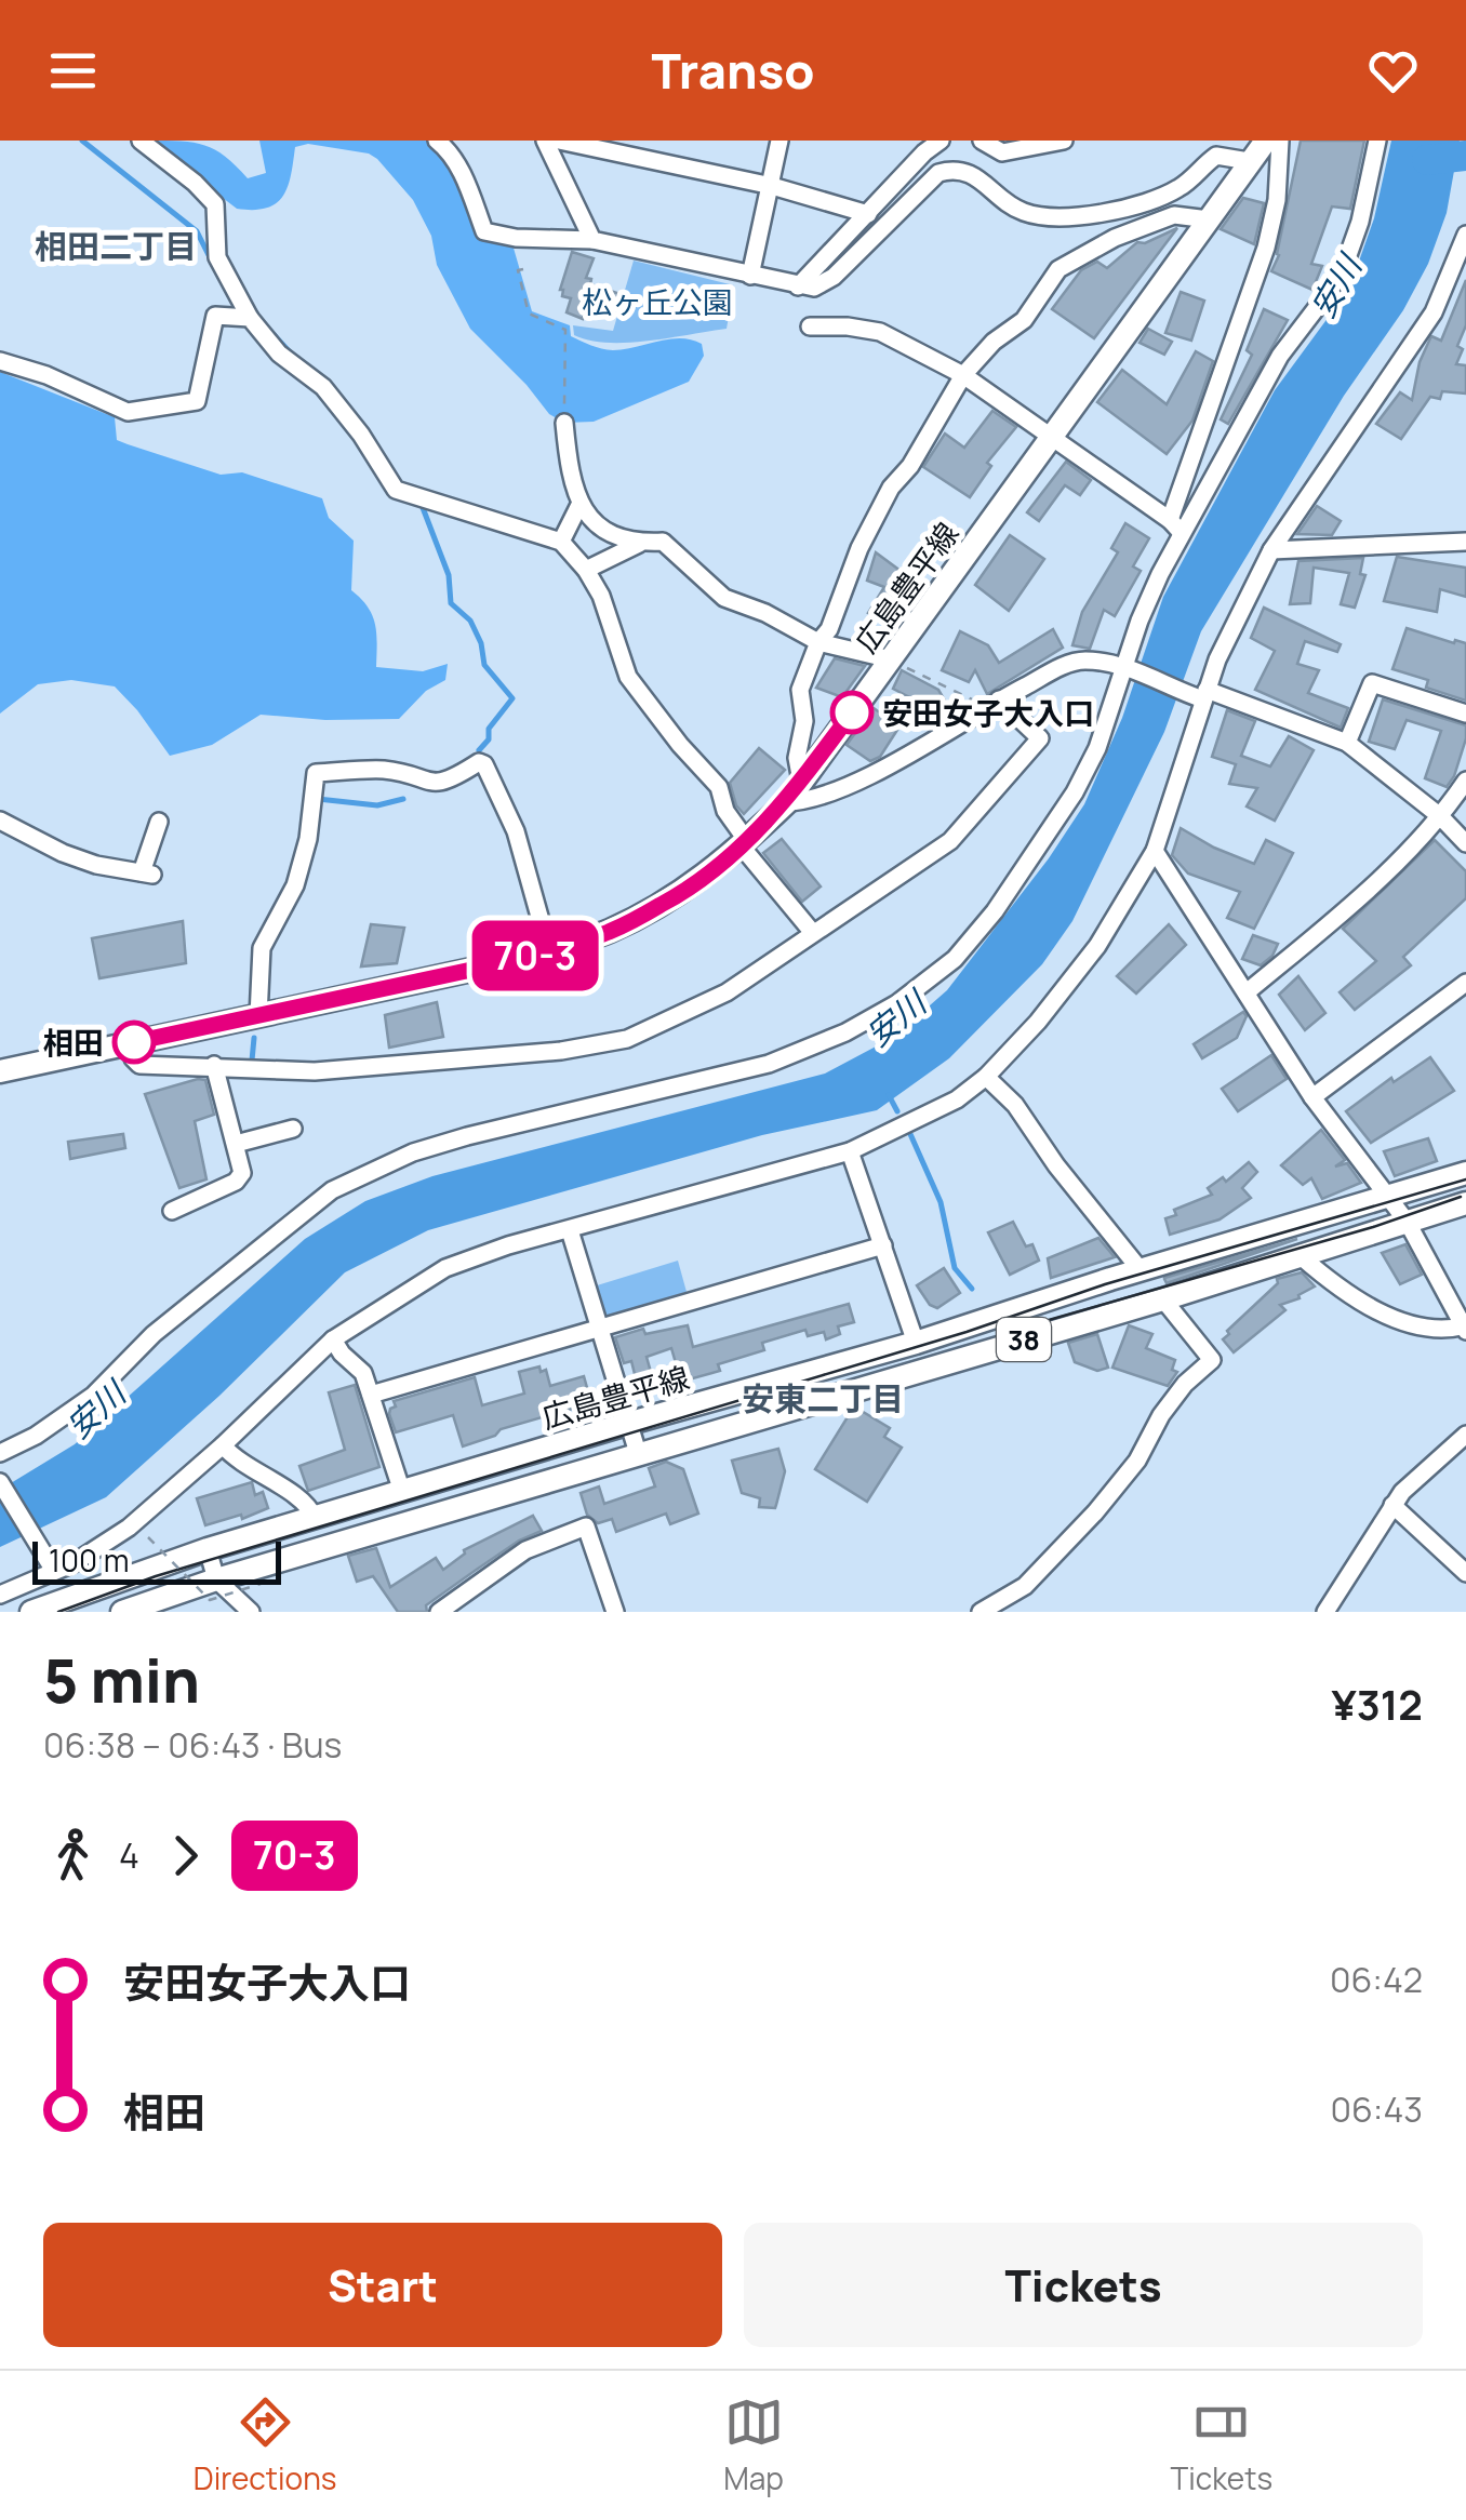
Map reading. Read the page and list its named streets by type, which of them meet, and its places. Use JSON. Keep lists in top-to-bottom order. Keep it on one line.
{"streets":{"main road":["広島豊平線","38"]},"districts":["相田二丁目","安東二丁目"],"water":["安川"],"parks":["松ヶ丘公園"],"places":["安田女子大入口","相田"],"lines":["bus line 70-3"],"scale_bar":"100 m","page":{"header":"Transo","on_map":"70-3","scale":"100 m","heading":["5 min","06:38 – 06:43 · Bus","¥312"],"legs":["4","70-3"],"list":[{"name":"安田女子大入口","value":"06:42"},{"name":"相田","value":"06:43"}],"buttons":["Start","Tickets"],"tabs":["Directions","Map","Tickets"]}}
